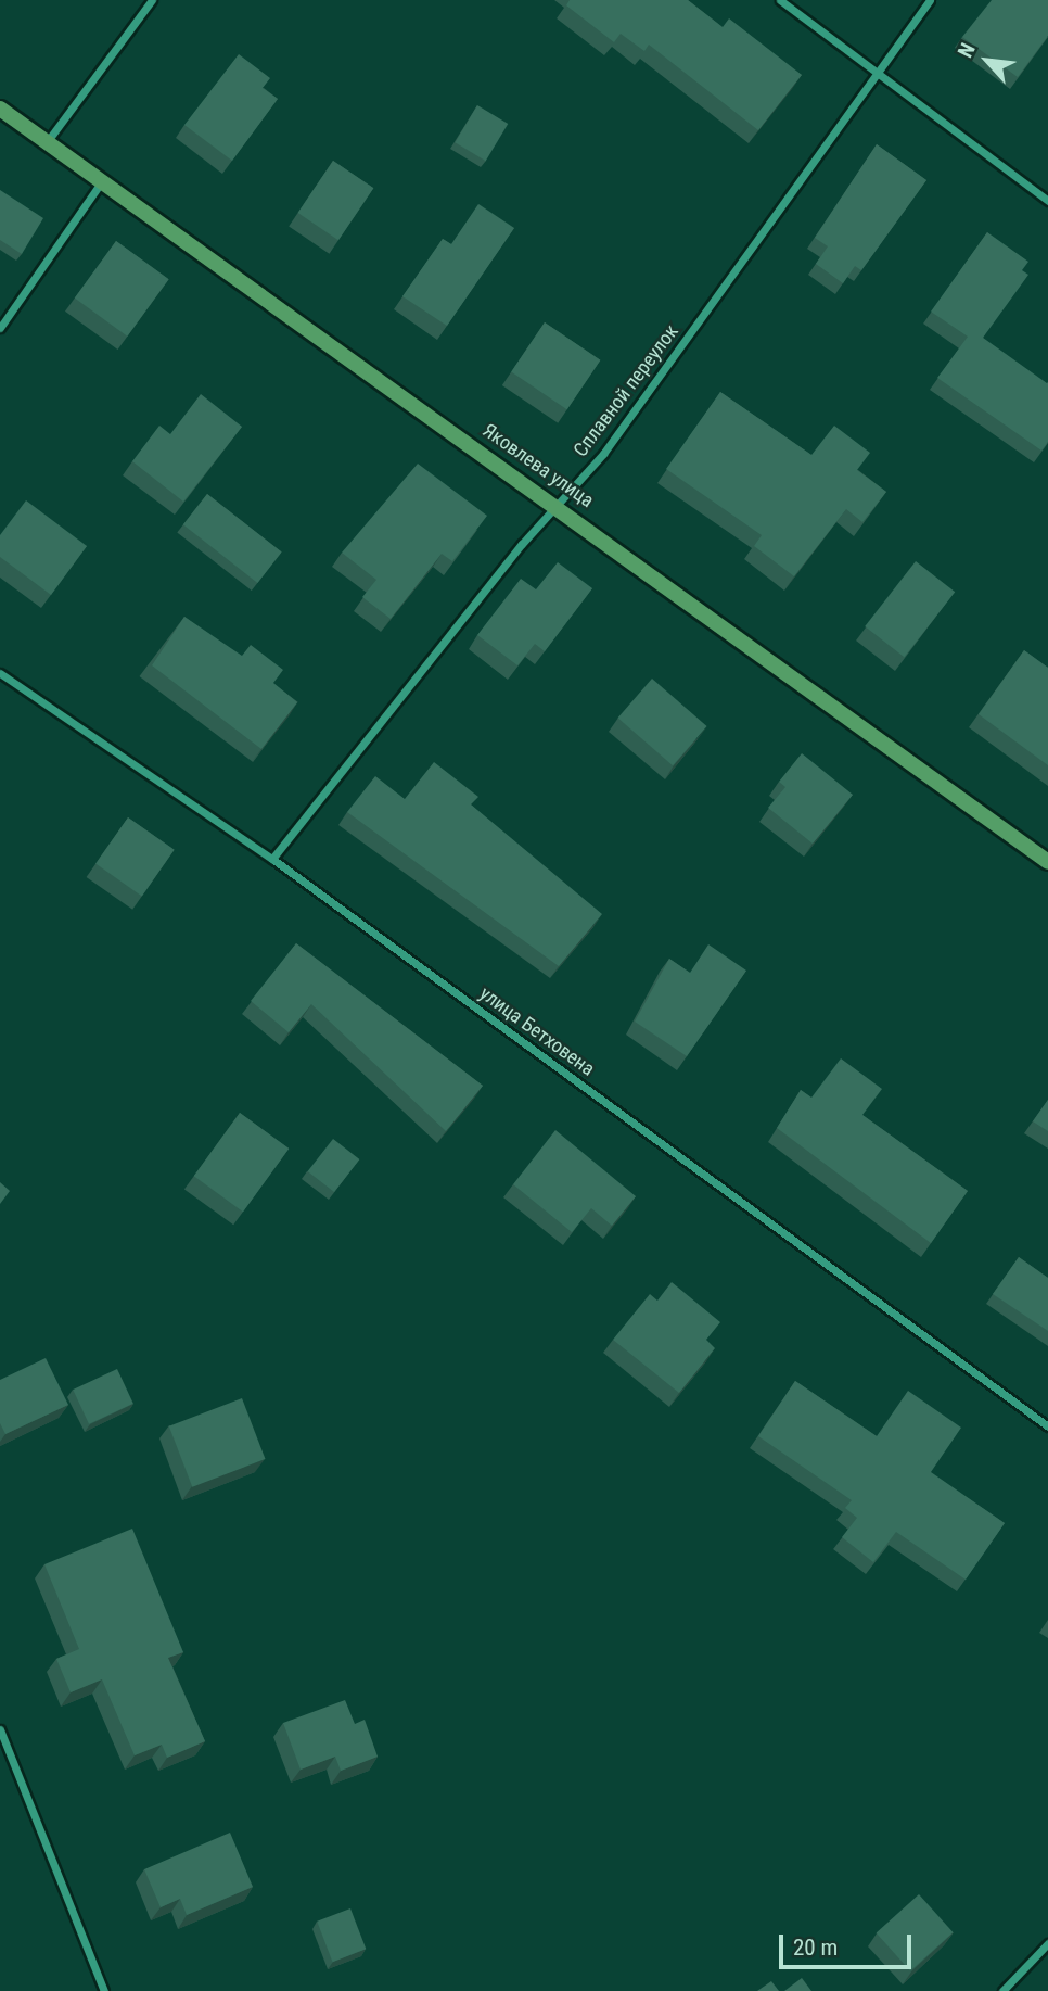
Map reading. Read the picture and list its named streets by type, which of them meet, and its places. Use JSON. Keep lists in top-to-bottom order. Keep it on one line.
{"streets":{"street":["Сплавной переулок","Яковлева улица","улица Бетховена"]},"crossings":[["Сплавной переулок","Яковлева улица"],["Сплавной переулок","улица Бетховена"]],"scale_bar":"20 m","north":"top left"}
